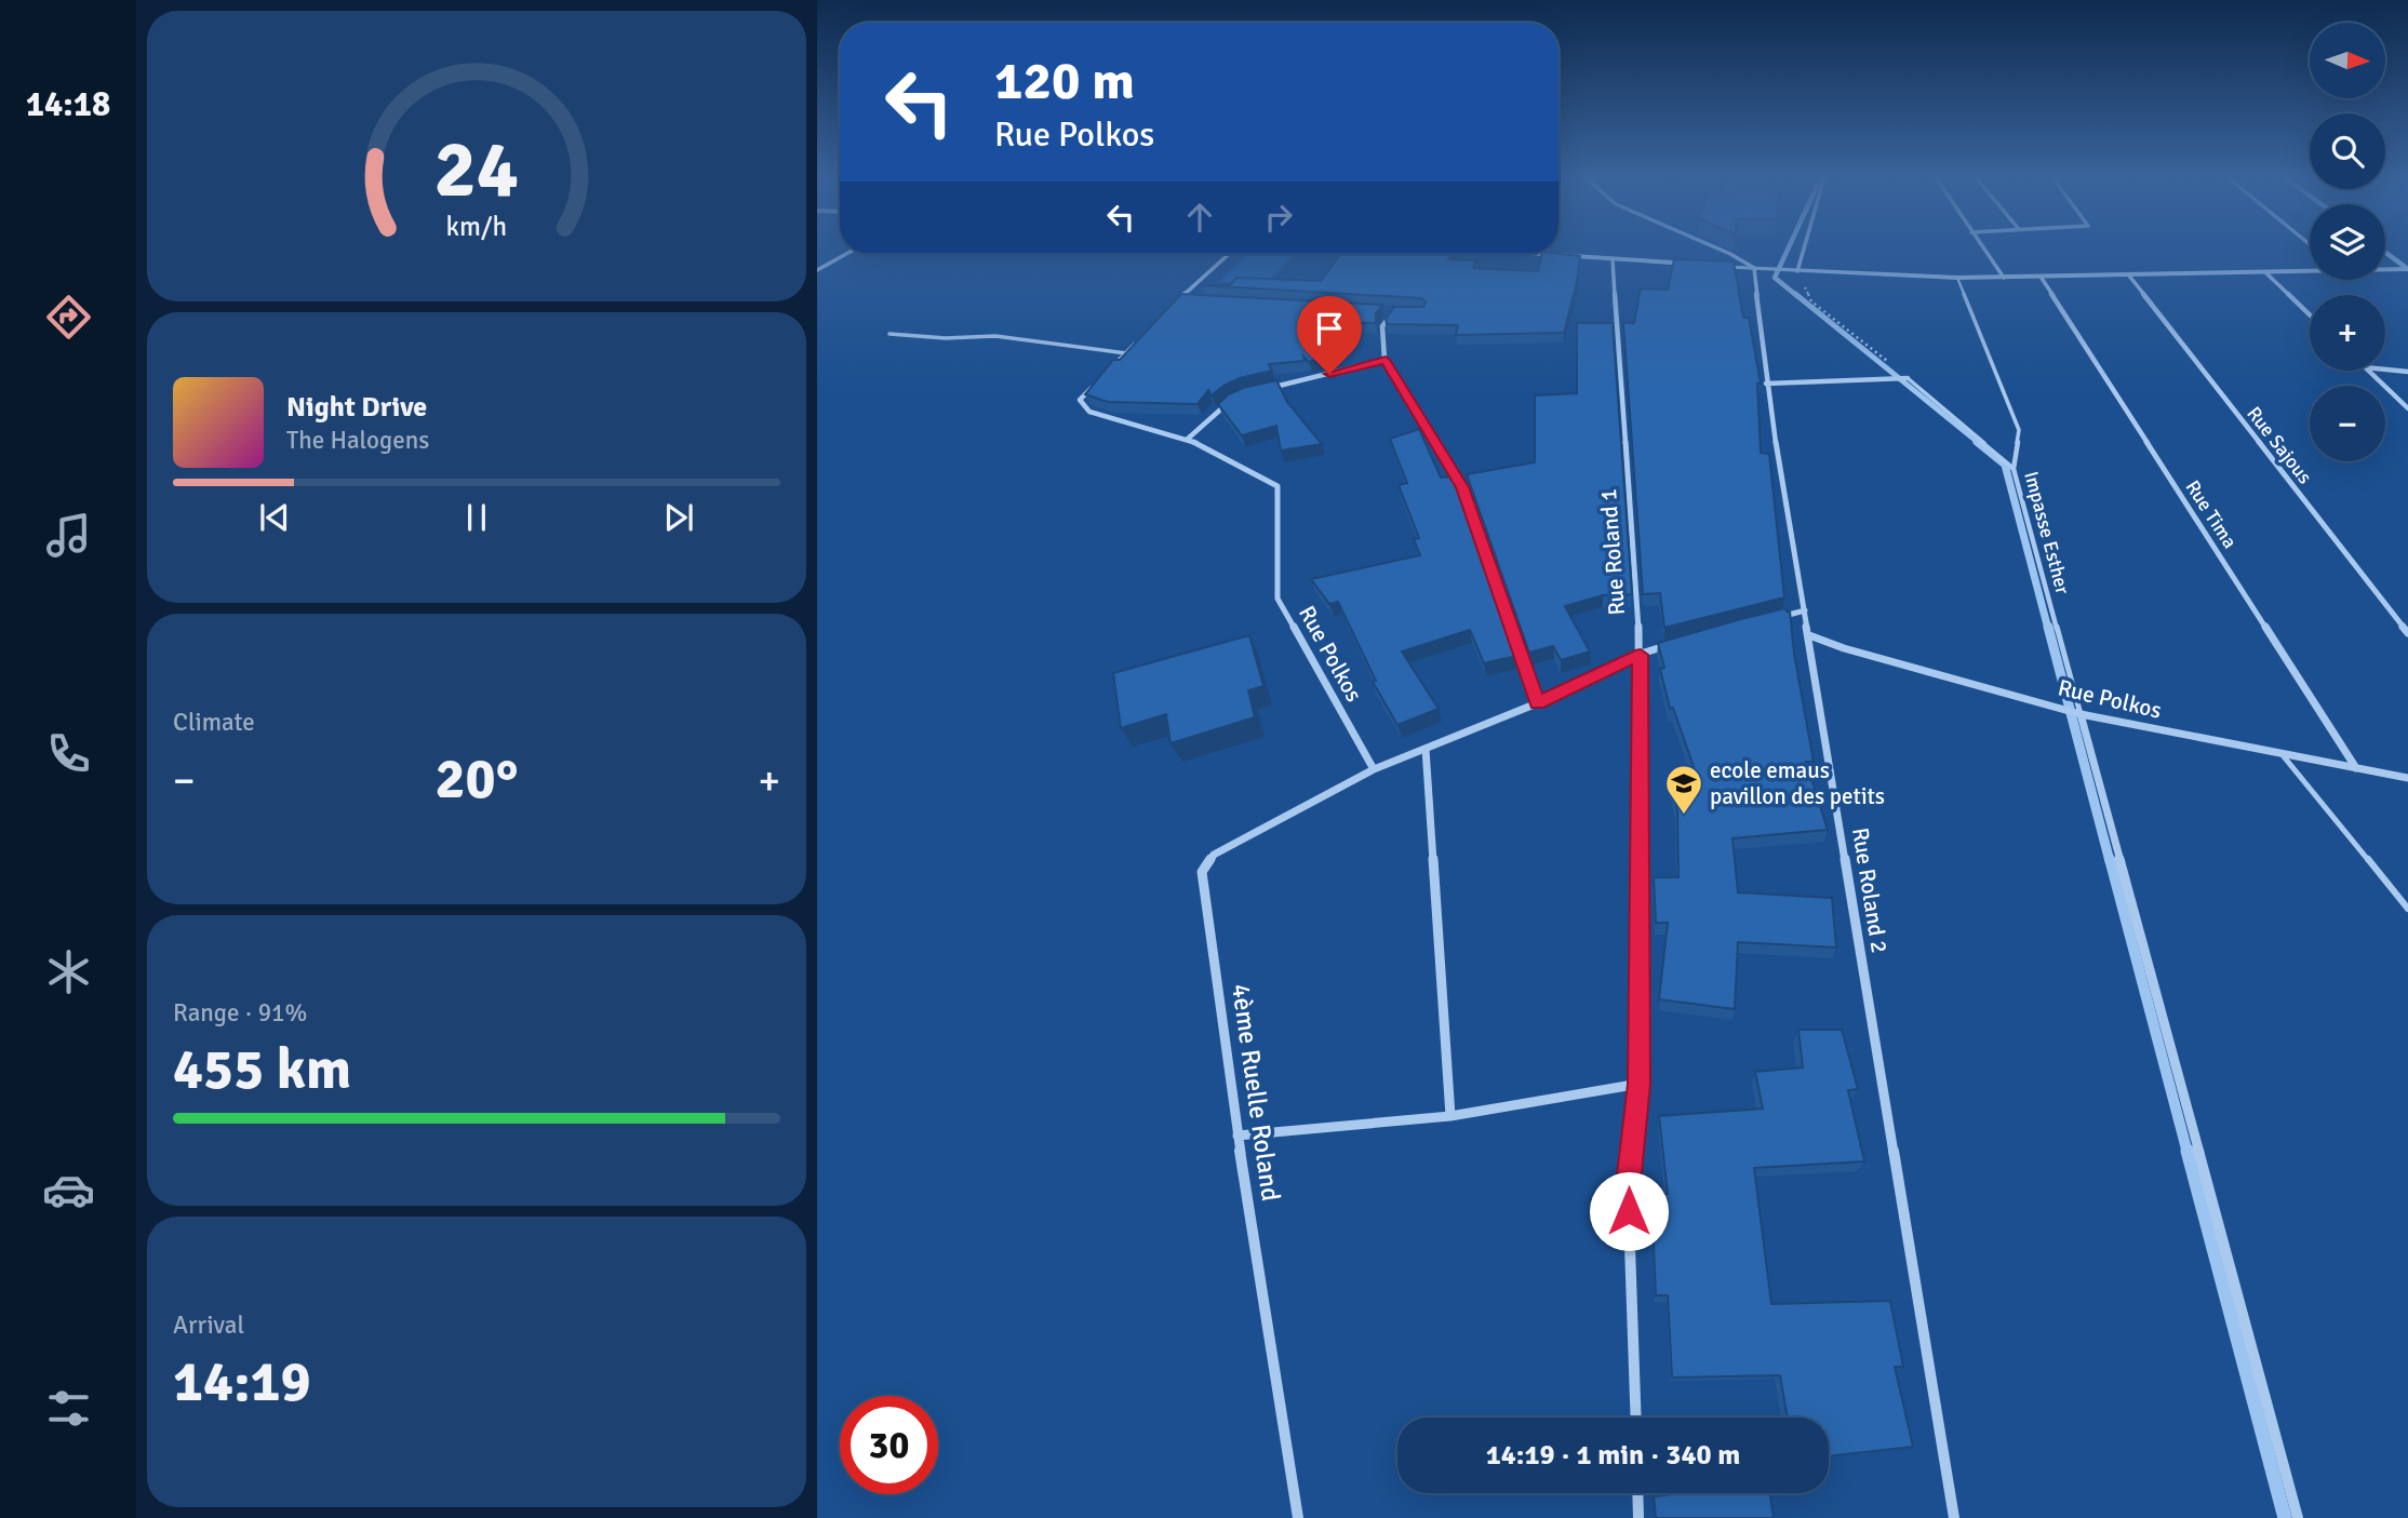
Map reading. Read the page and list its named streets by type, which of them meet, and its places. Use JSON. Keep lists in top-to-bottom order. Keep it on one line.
{"streets":{"street":["Rue Sajous","Rue Tima","Rue Roland 1","Rue Polkos","Rue Roland 2","4ème Ruelle Roland"],"lane":["Impasse Esther"]},"crossings":[["Rue Tima","Rue Polkos"],["Impasse Esther","Rue Polkos"],["Rue Polkos","Rue Roland 2"],["Rue Polkos","4ème Ruelle Roland"]],"places":{"school or university":["ecole emaus pavillon des petits"]},"north":"right","page":{"tabs":"14:18","map_buttons":["+","−"],"turn":["120 m","Rue Polkos"],"song":["Night Drive","The Halogens"],"tile":["Climate",["Range · 91%","455 km"],["Arrival","14:19"]],"heat":["−","20°","+"],"limit":"30","trip":"14:19 · 1 min · 340 m","gauge":["24","km/h"]}}
